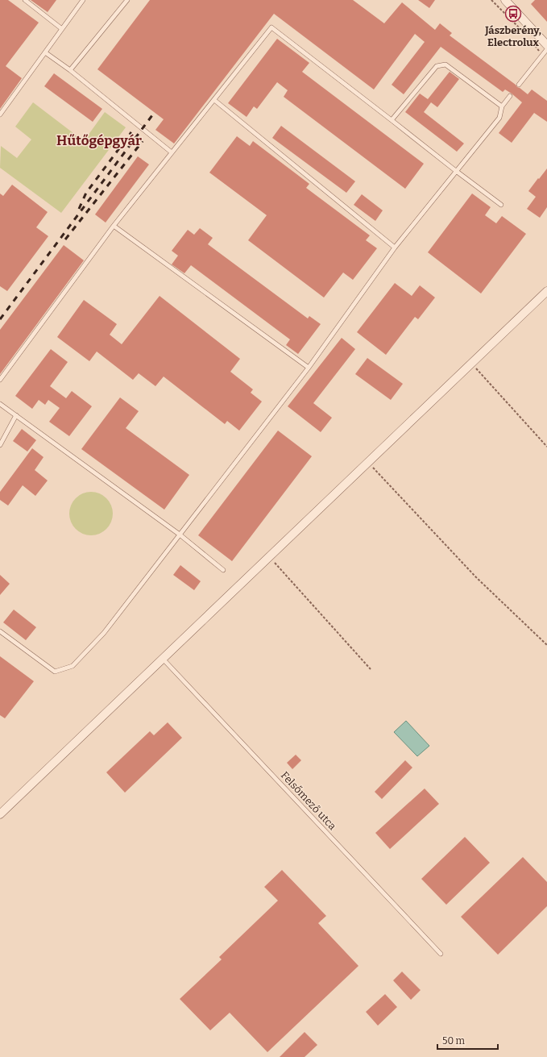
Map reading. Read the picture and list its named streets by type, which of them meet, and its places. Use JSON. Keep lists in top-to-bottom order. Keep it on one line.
{"streets":{"lane":["Felsőmező utca"]},"districts":["Hűtőgépgyár"],"places":{"bus stop":["Jászberény, Electrolux"]},"scale_bar":"50 m"}
